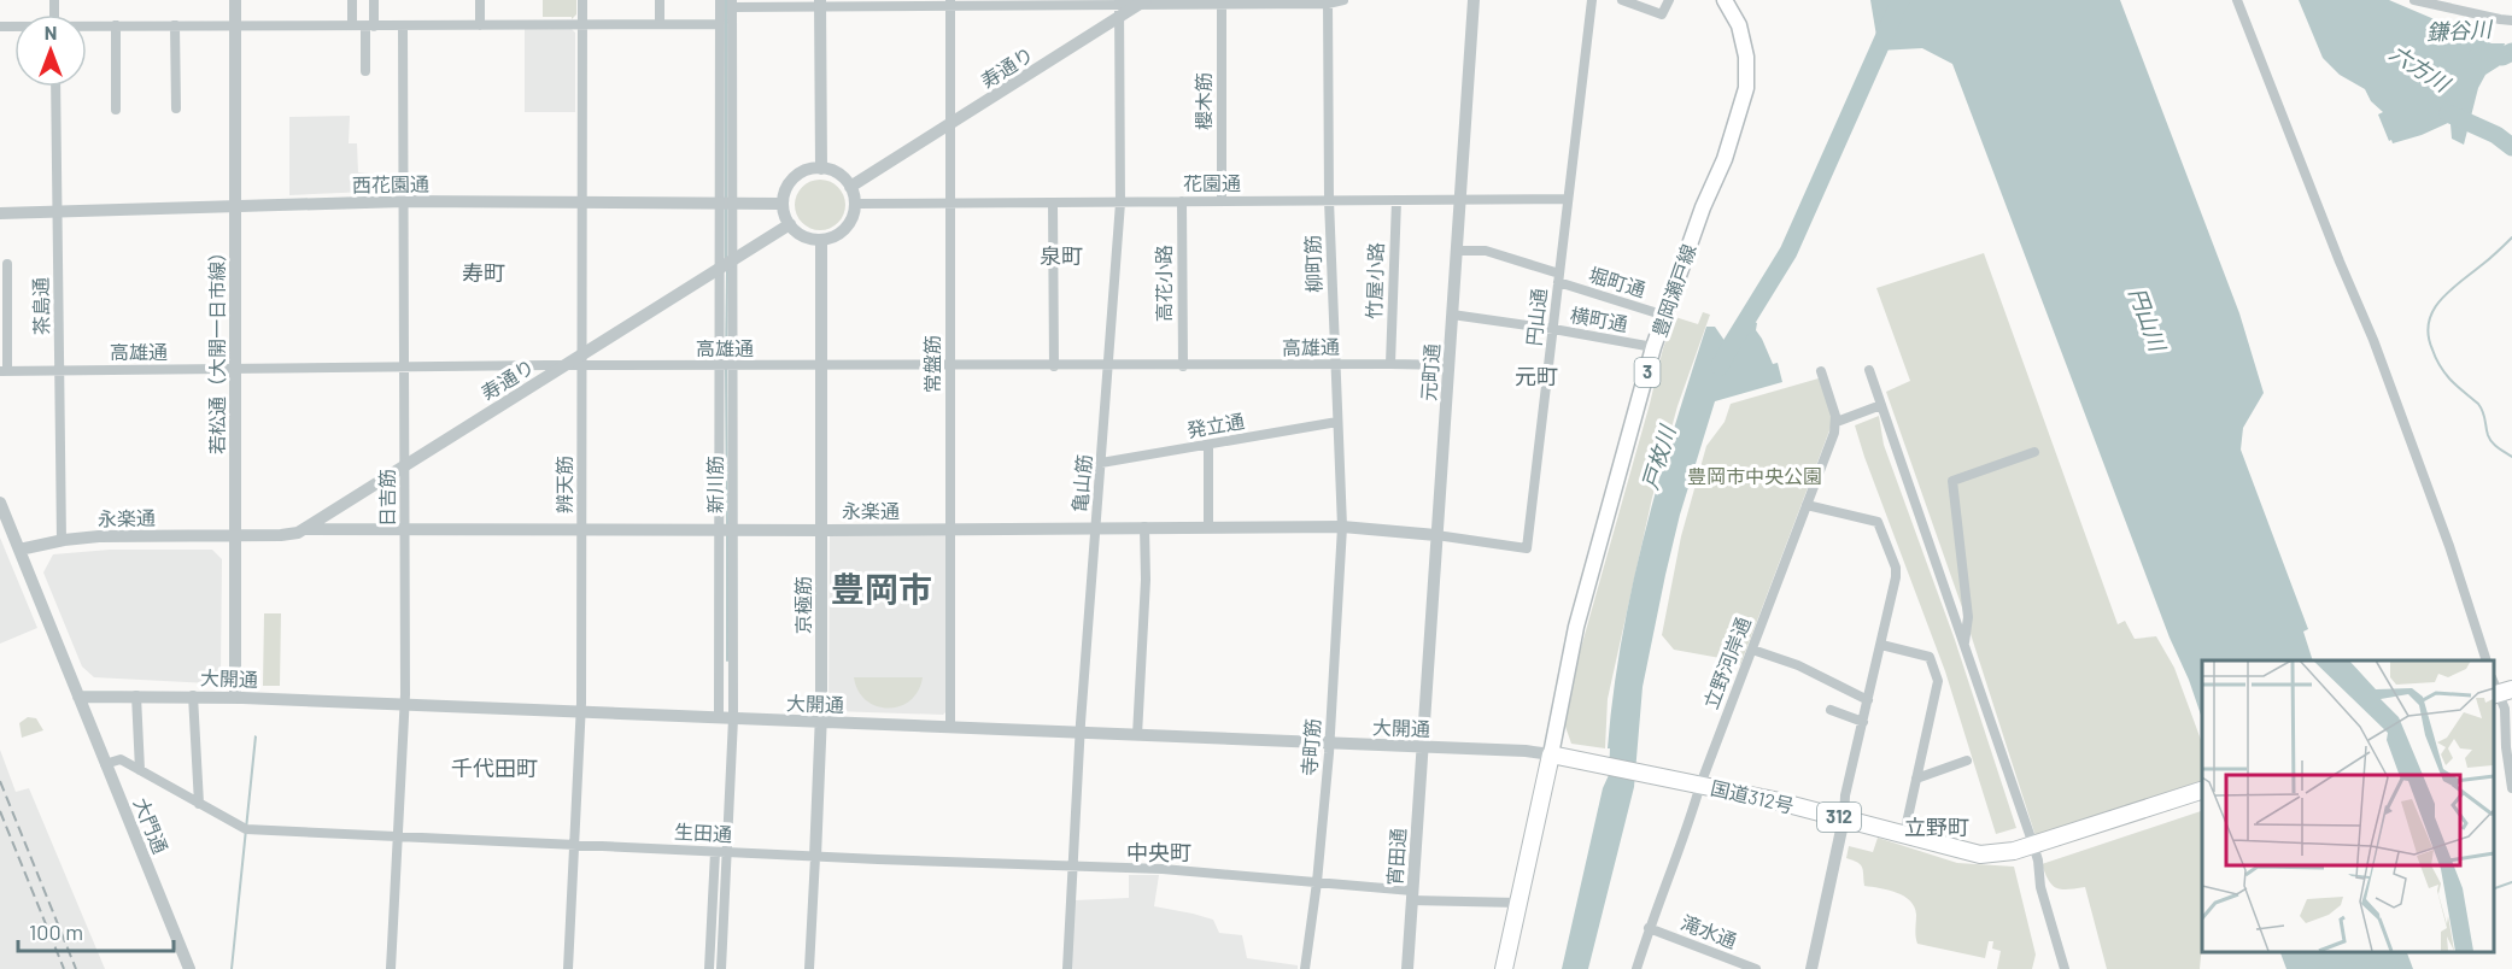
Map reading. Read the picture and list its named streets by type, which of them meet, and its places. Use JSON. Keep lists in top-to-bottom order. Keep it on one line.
{"streets":{"highway":["国道312号","312"],"main road":["豊岡瀬戸線","3"],"street":["寿通り","櫻木筋","花園通","西花園通","柳町筋","竹屋小路","堀町通","高花小路","茶島通","円山通","横町通","高雄通","若松通（大開一日市線）","常盤筋","元町通","発立通","亀山筋","辨天筋","新川筋","日吉筋","永楽通","京極筋","立野河岸通","大開通","寺町筋","大門通","生田通","宵田通","滝水通"]},"crossings":[["寿通り","花園通"],["寿通り","西花園通"],["寿通り","高雄通"],["寿通り","若松通（大開一日市線）"],["寿通り","常盤筋"],["寿通り","亀山筋"],["寿通り","辨天筋"],["寿通り","新川筋"],["寿通り","日吉筋"],["寿通り","永楽通"],["寿通り","京極筋"],["櫻木筋","花園通"],["花園通","西花園通"],["花園通","柳町筋"],["花園通","竹屋小路"],["花園通","高花小路"],["花園通","円山通"],["花園通","常盤筋"],["花園通","元町通"],["花園通","亀山筋"],["花園通","京極筋"],["西花園通","茶島通"],["西花園通","若松通（大開一日市線）"],["西花園通","辨天筋"],["西花園通","新川筋"],["西花園通","日吉筋"],["西花園通","京極筋"],["柳町筋","高雄通"],["柳町筋","発立通"],["柳町筋","永楽通"],["柳町筋","寺町筋"],["竹屋小路","高雄通"],["堀町通","豊岡瀬戸線"],["堀町通","円山通"],["堀町通","元町通"],["高花小路","高雄通"],["豊岡瀬戸線","横町通"],["豊岡瀬戸線","大開通"],["豊岡瀬戸線","国道312号"],["茶島通","高雄通"],["茶島通","永楽通"],["円山通","横町通"],["円山通","元町通"],["円山通","永楽通"],["横町通","元町通"],["高雄通","若松通（大開一日市線）"],["高雄通","常盤筋"],["高雄通","元町通"],["高雄通","亀山筋"],["高雄通","辨天筋"],["高雄通","新川筋"],["高雄通","日吉筋"],["高雄通","京極筋"],["若松通（大開一日市線）","永楽通"],["若松通（大開一日市線）","大開通"],["常盤筋","永楽通"],["常盤筋","大開通"],["元町通","永楽通"],["元町通","大開通"],["元町通","宵田通"],["発立通","亀山筋"],["亀山筋","永楽通"],["亀山筋","大開通"],["亀山筋","生田通"],["辨天筋","永楽通"],["辨天筋","大開通"],["辨天筋","生田通"],["新川筋","永楽通"],["新川筋","大開通"],["新川筋","生田通"],["日吉筋","永楽通"],["日吉筋","大開通"],["日吉筋","生田通"],["永楽通","京極筋"],["永楽通","寺町筋"],["永楽通","大門通"],["京極筋","大開通"],["京極筋","生田通"],["立野河岸通","国道312号"],["立野河岸通","滝水通"],["大開通","寺町筋"],["大開通","国道312号"],["大開通","大門通"],["大開通","宵田通"],["寺町筋","生田通"],["大門通","生田通"],["生田通","宵田通"]],"districts":["泉町","寿町","元町","豊岡市","千代田町","立野町","中央町"],"water":["鎌谷川","六方川","円山川","戸枚川"],"parks":["豊岡市中央公園"],"scale_bar":"100 m","north":"top"}
